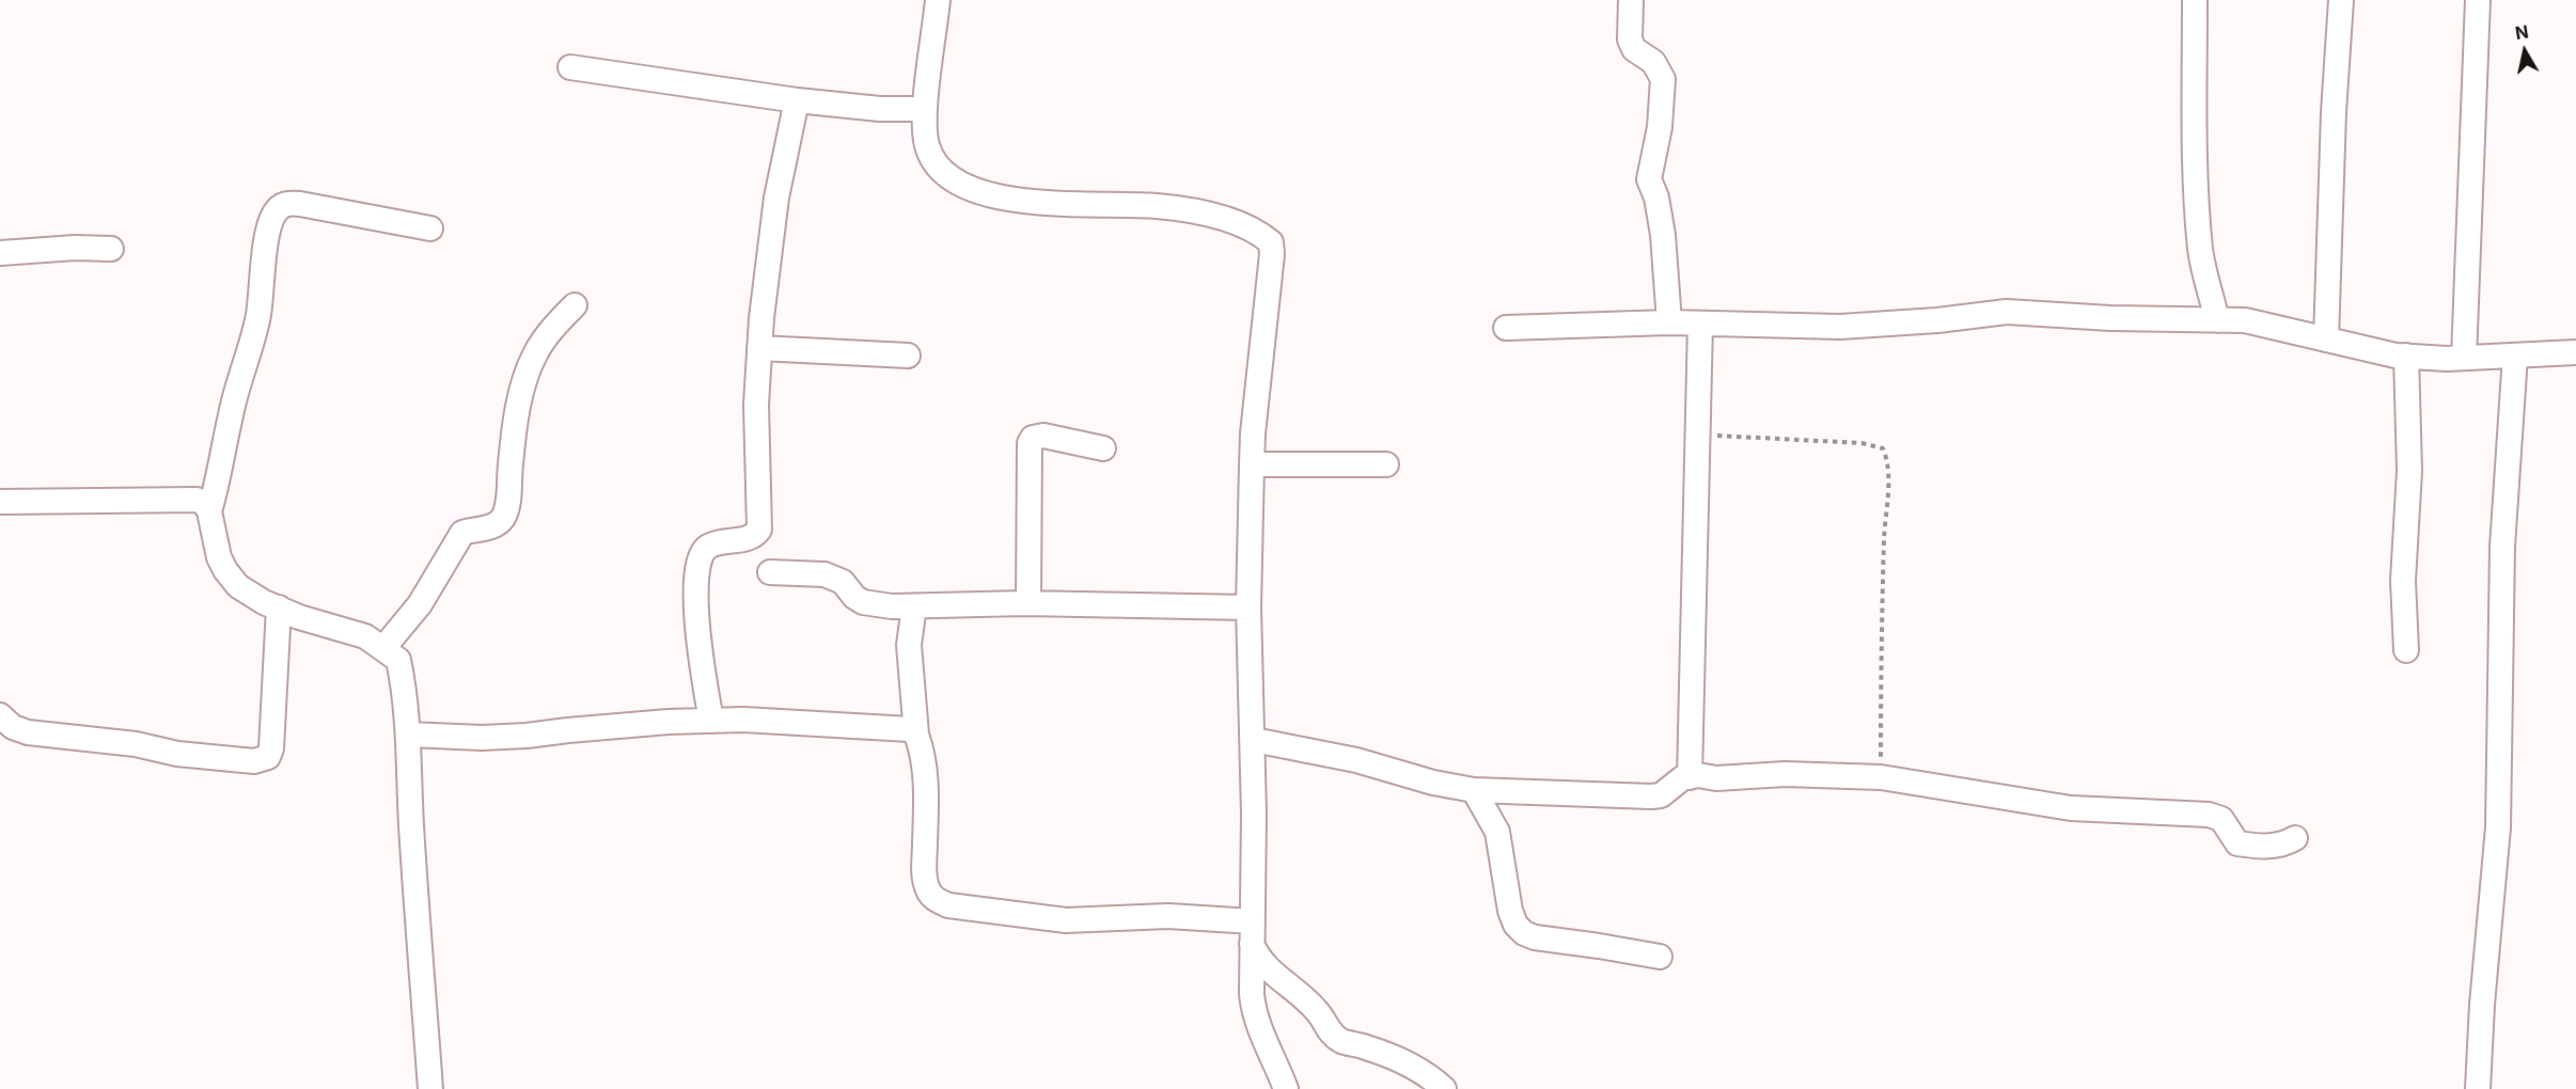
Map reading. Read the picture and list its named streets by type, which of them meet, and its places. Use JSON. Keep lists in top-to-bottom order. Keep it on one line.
{"north":"top"}
